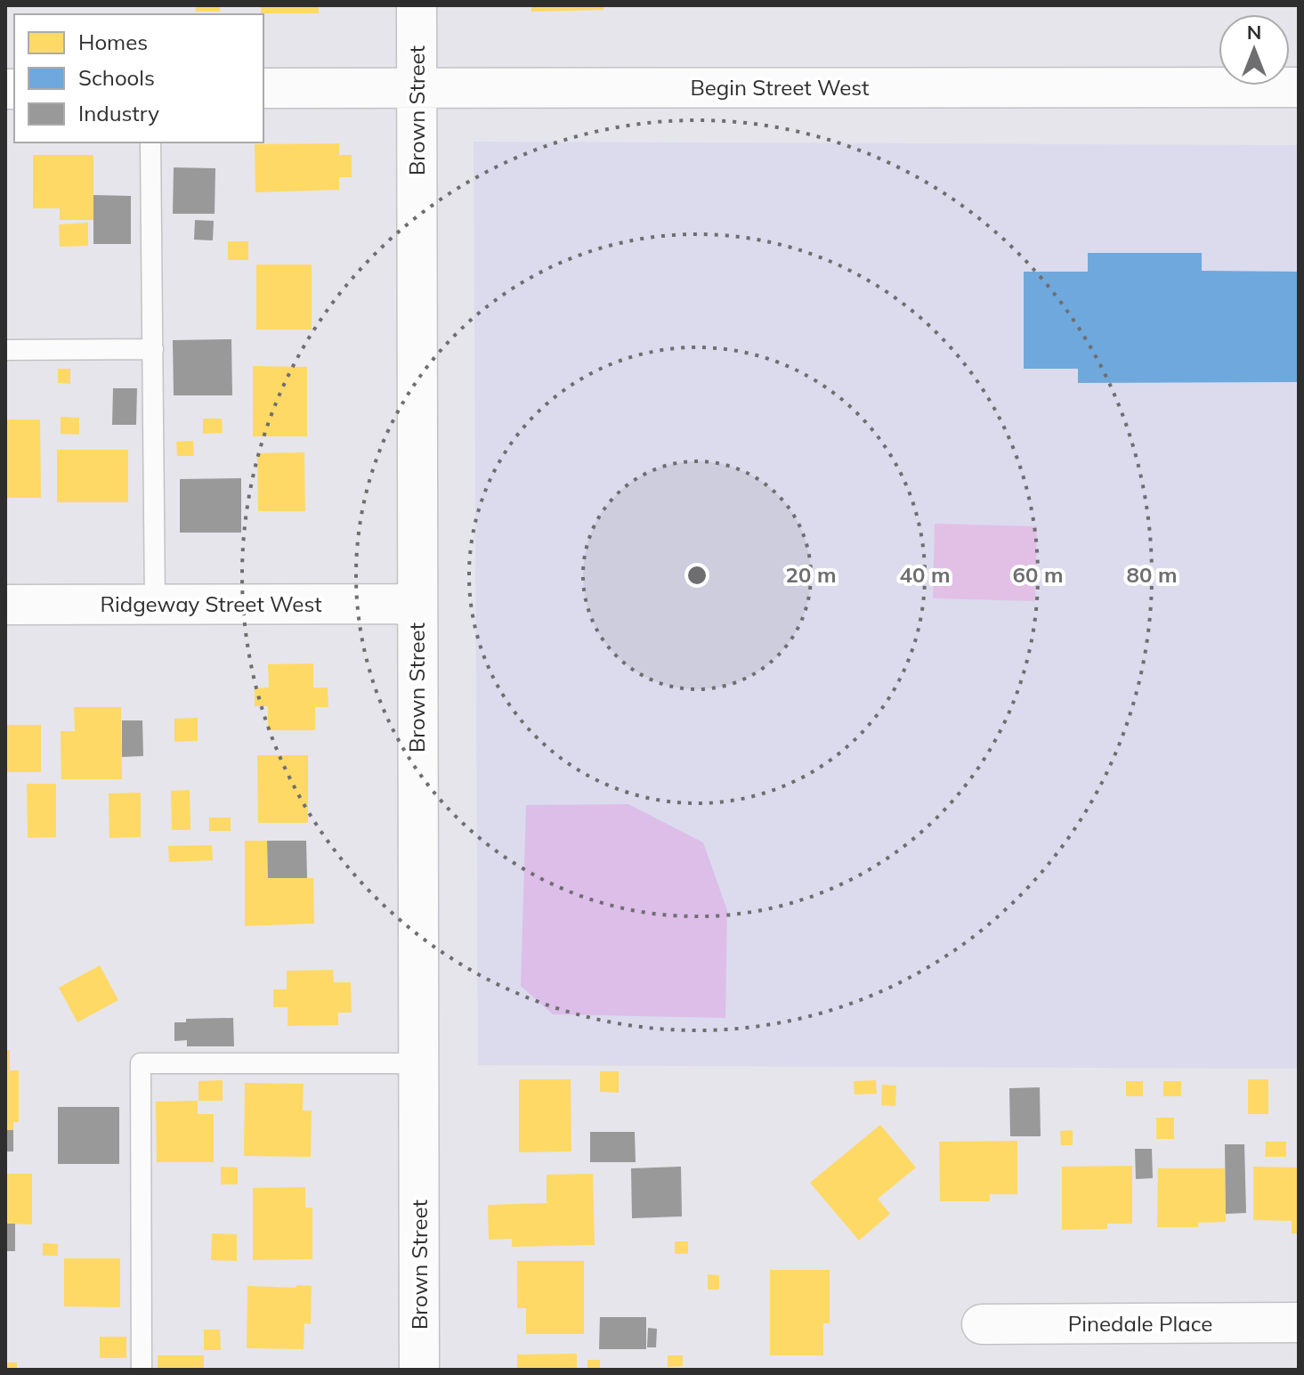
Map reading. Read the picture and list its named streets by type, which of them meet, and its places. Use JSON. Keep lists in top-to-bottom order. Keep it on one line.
{"streets":{"street":["Begin Street West","Brown Street","Ridgeway Street West","Pinedale Place"]},"crossings":[["Begin Street West","Brown Street"],["Brown Street","Ridgeway Street West"]],"legend":["Homes","Schools","Industry"],"north":"top","rings":["20 m","40 m","60 m","80 m"]}
